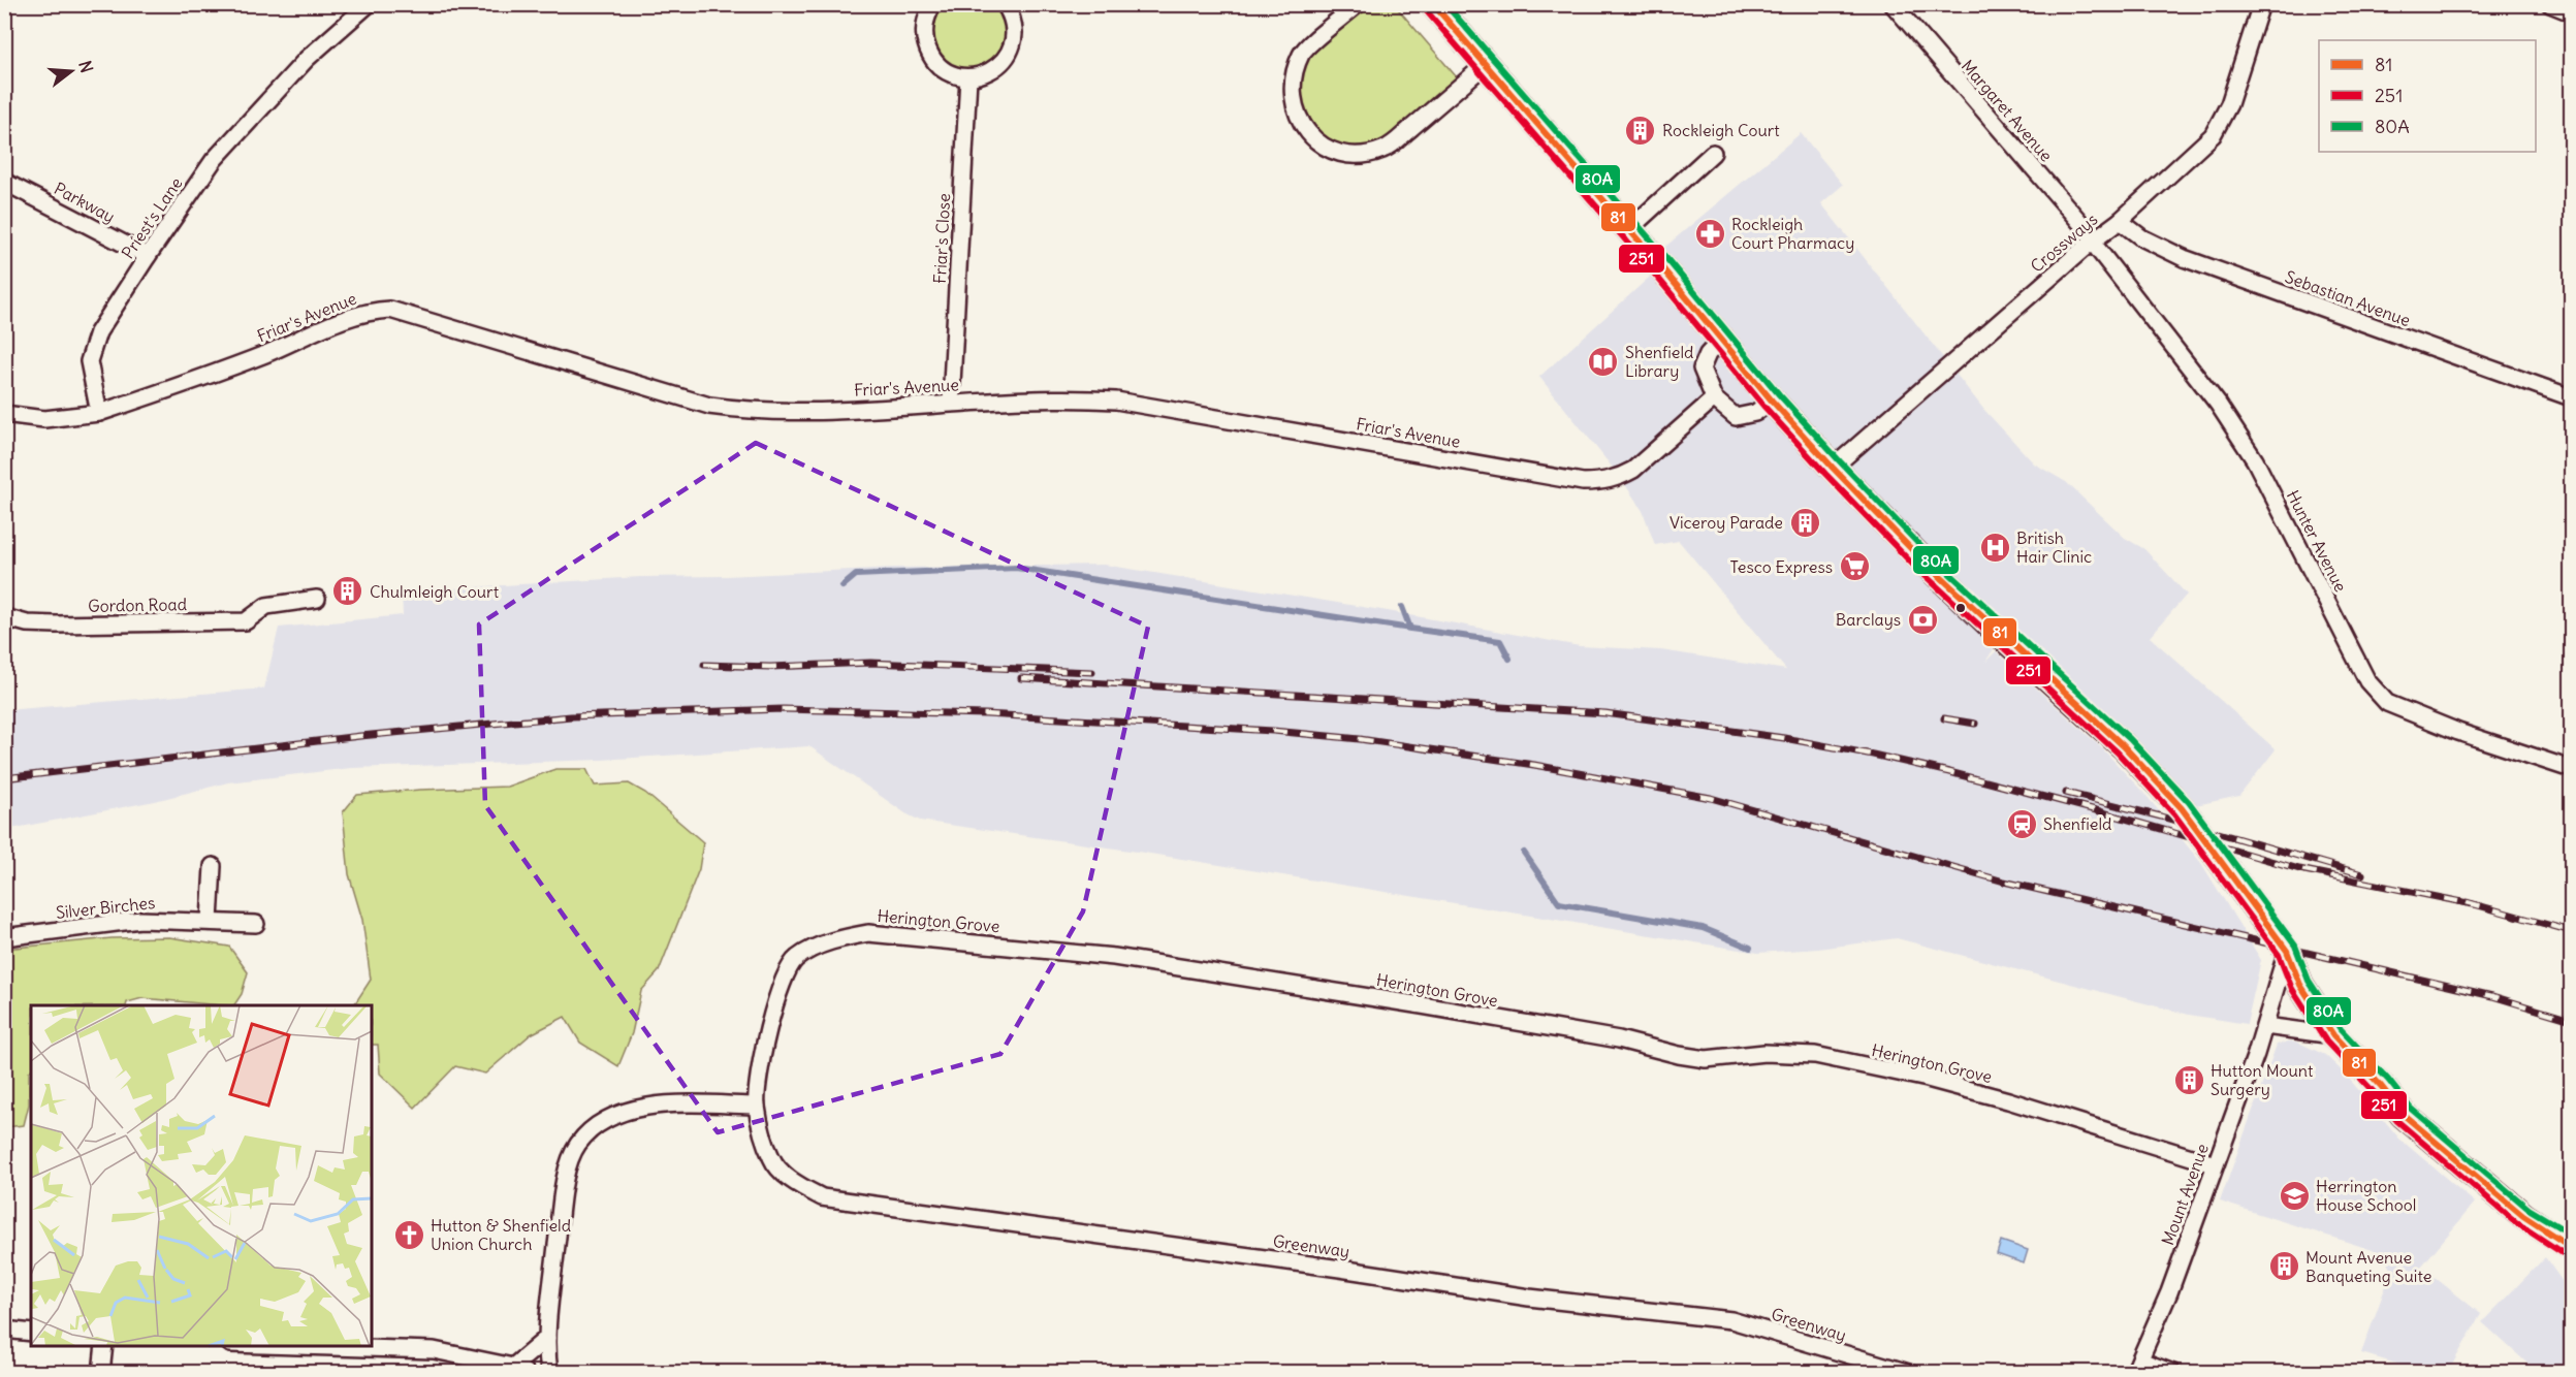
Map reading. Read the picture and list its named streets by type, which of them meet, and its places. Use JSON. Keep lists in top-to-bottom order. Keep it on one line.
{"streets":{"street":["Margaret Avenue","Parkway","Priest's Lane","Friar's Close","Crossways","Sebastian Avenue","Friar's Avenue","Hunter Avenue","Gordon Road","Silver Birches","Herington Grove","Mount Avenue","Greenway"]},"crossings":[["Margaret Avenue","Crossways"],["Margaret Avenue","Hunter Avenue"],["Parkway","Priest's Lane"],["Priest's Lane","Friar's Avenue"],["Friar's Close","Friar's Avenue"],["Crossways","Sebastian Avenue"],["Crossways","Hunter Avenue"],["Herington Grove","Mount Avenue"],["Herington Grove","Greenway"]],"places":{"building":["Rockleigh Court","Viceroy Parade","Chulmleigh Court","Hutton Mount Surgery","Mount Avenue Banqueting Suite"],"pharmacy":["Rockleigh Court Pharmacy"],"library":["Shenfield Library"],"hospital":["British Hair Clinic"],"supermarket":["Tesco Express"],"bank":["Barclays"],"station":["Shenfield"],"school or university":["Herrington House School"],"church":["Hutton & Shenfield Union Church"]},"lines":["transit line 81","transit line 80A","transit line 251"],"legend":["81","251","80A"],"north":"right"}
